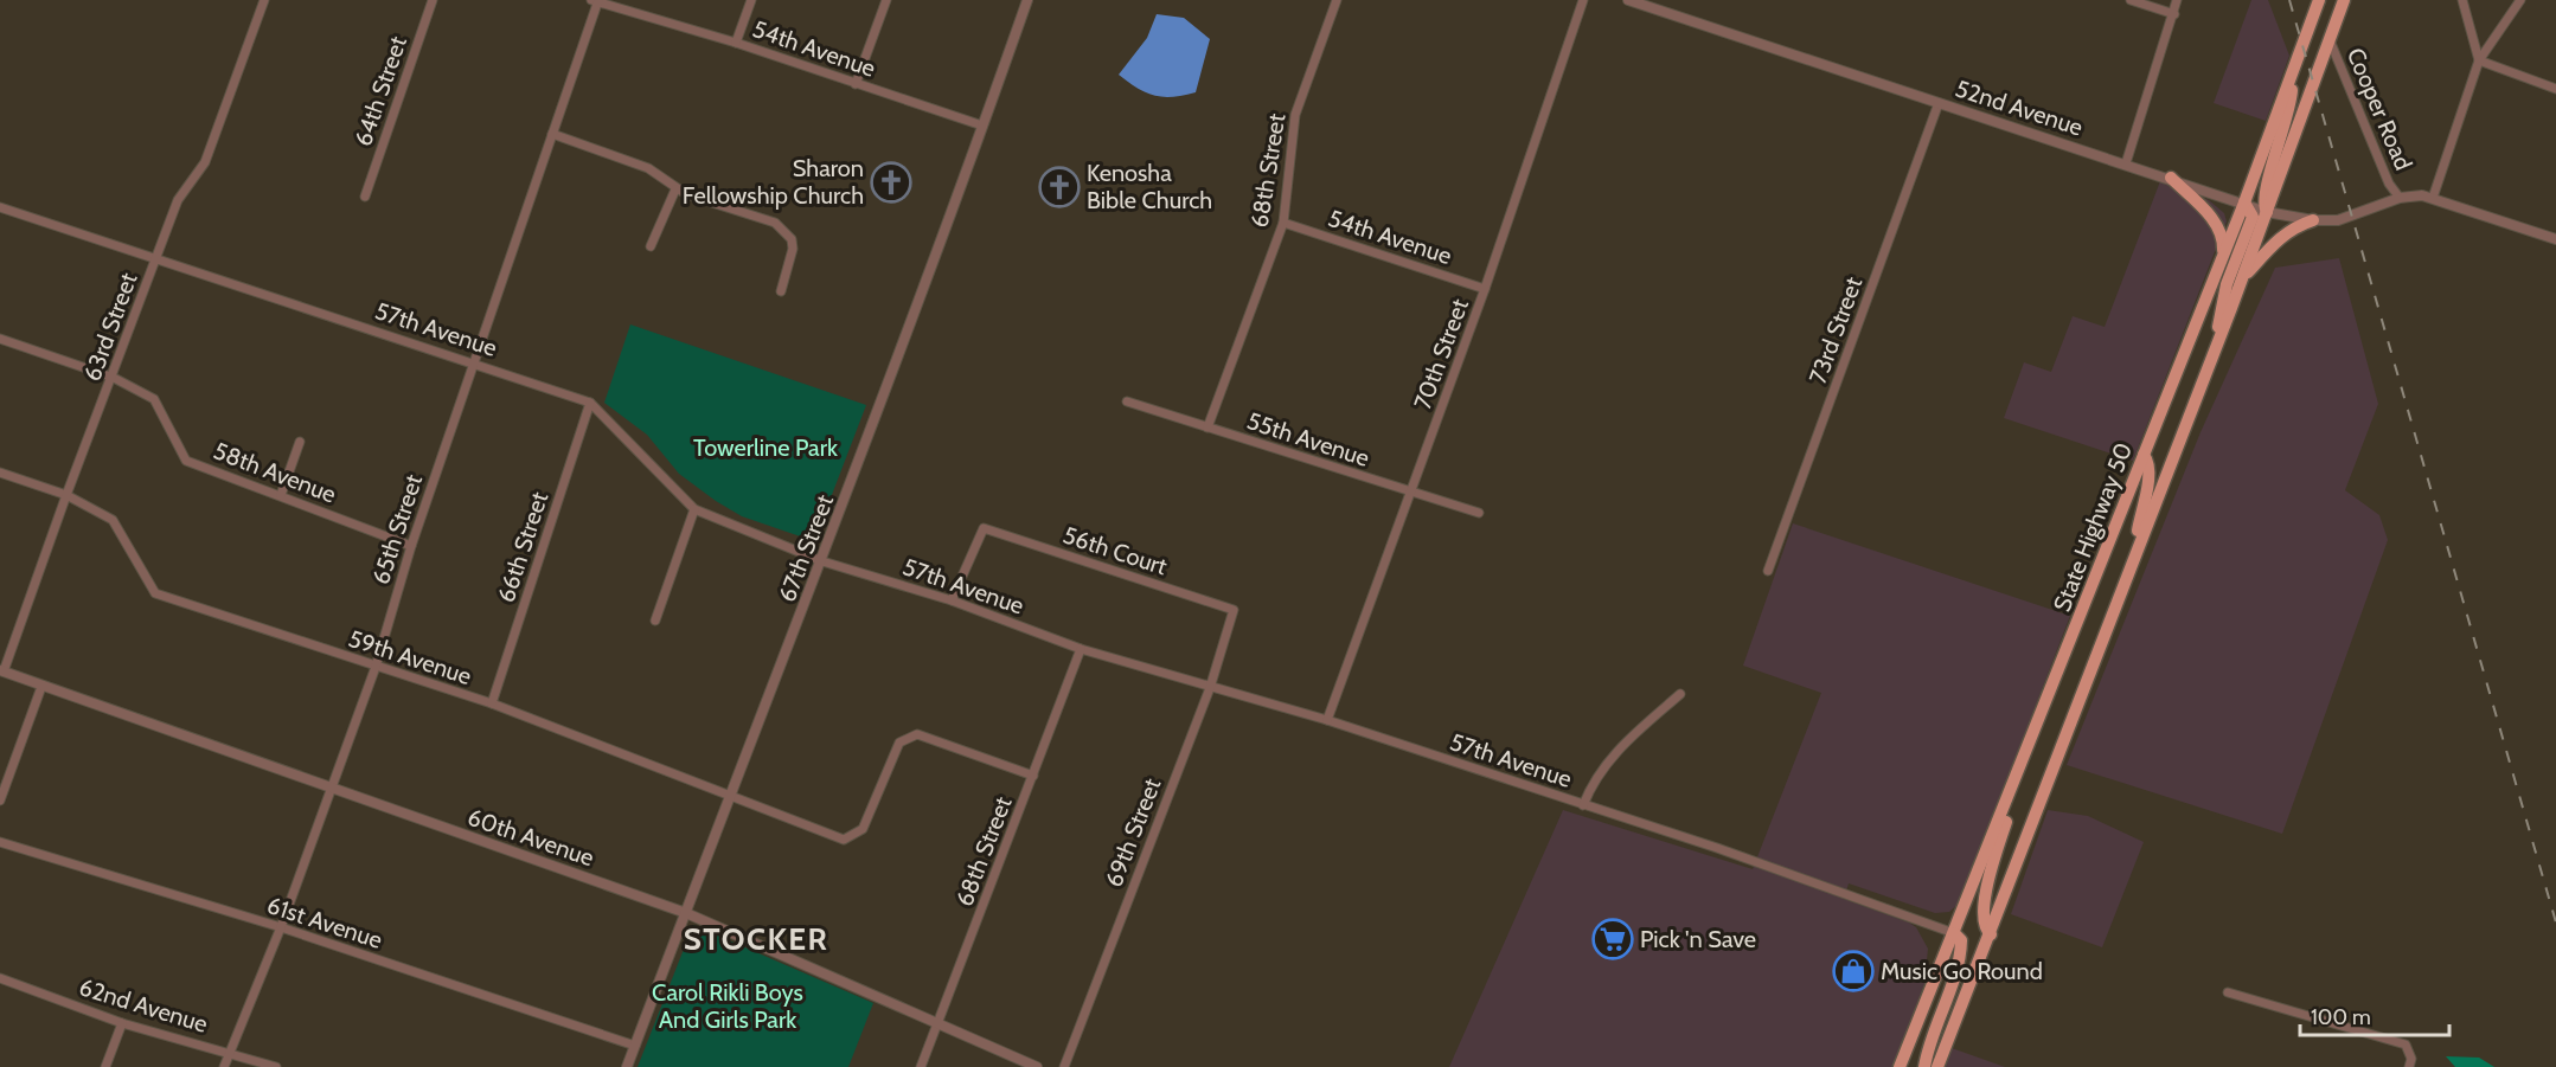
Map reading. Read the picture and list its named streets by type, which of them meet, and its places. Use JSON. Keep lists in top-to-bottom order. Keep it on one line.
{"streets":{"main road":["State Highway 50"],"street":["54th Avenue","64th Street","52nd Avenue","Cooper Road","68th Street","63rd Street","57th Avenue","73rd Street","70th Street","55th Avenue","58th Avenue","65th Street","66th Street","67th Street","56th Court","59th Avenue","69th Street","60th Avenue","61st Avenue","62nd Avenue"]},"crossings":[["54th Avenue","68th Street"],["54th Avenue","70th Street"],["54th Avenue","65th Street"],["54th Avenue","67th Street"],["52nd Avenue","Cooper Road"],["52nd Avenue","73rd Street"],["52nd Avenue","State Highway 50"],["Cooper Road","State Highway 50"],["68th Street","57th Avenue"],["68th Street","55th Avenue"],["68th Street","59th Avenue"],["68th Street","60th Avenue"],["63rd Street","57th Avenue"],["63rd Street","58th Avenue"],["63rd Street","59th Avenue"],["63rd Street","60th Avenue"],["57th Avenue","70th Street"],["57th Avenue","State Highway 50"],["57th Avenue","65th Street"],["57th Avenue","66th Street"],["57th Avenue","67th Street"],["57th Avenue","56th Court"],["57th Avenue","69th Street"],["70th Street","55th Avenue"],["58th Avenue","65th Street"],["65th Street","59th Avenue"],["65th Street","60th Avenue"],["65th Street","61st Avenue"],["65th Street","62nd Avenue"],["66th Street","59th Avenue"],["67th Street","59th Avenue"],["67th Street","60th Avenue"],["67th Street","61st Avenue"],["56th Court","69th Street"]],"districts":["STOCKER"],"parks":["Towerline Park","Carol Rikli Boys And Girls Park"],"places":{"church":["Sharon Fellowship Church","Kenosha Bible Church"],"supermarket":["Pick 'n Save"],"shop":["Music Go Round"]},"scale_bar":"100 m"}
